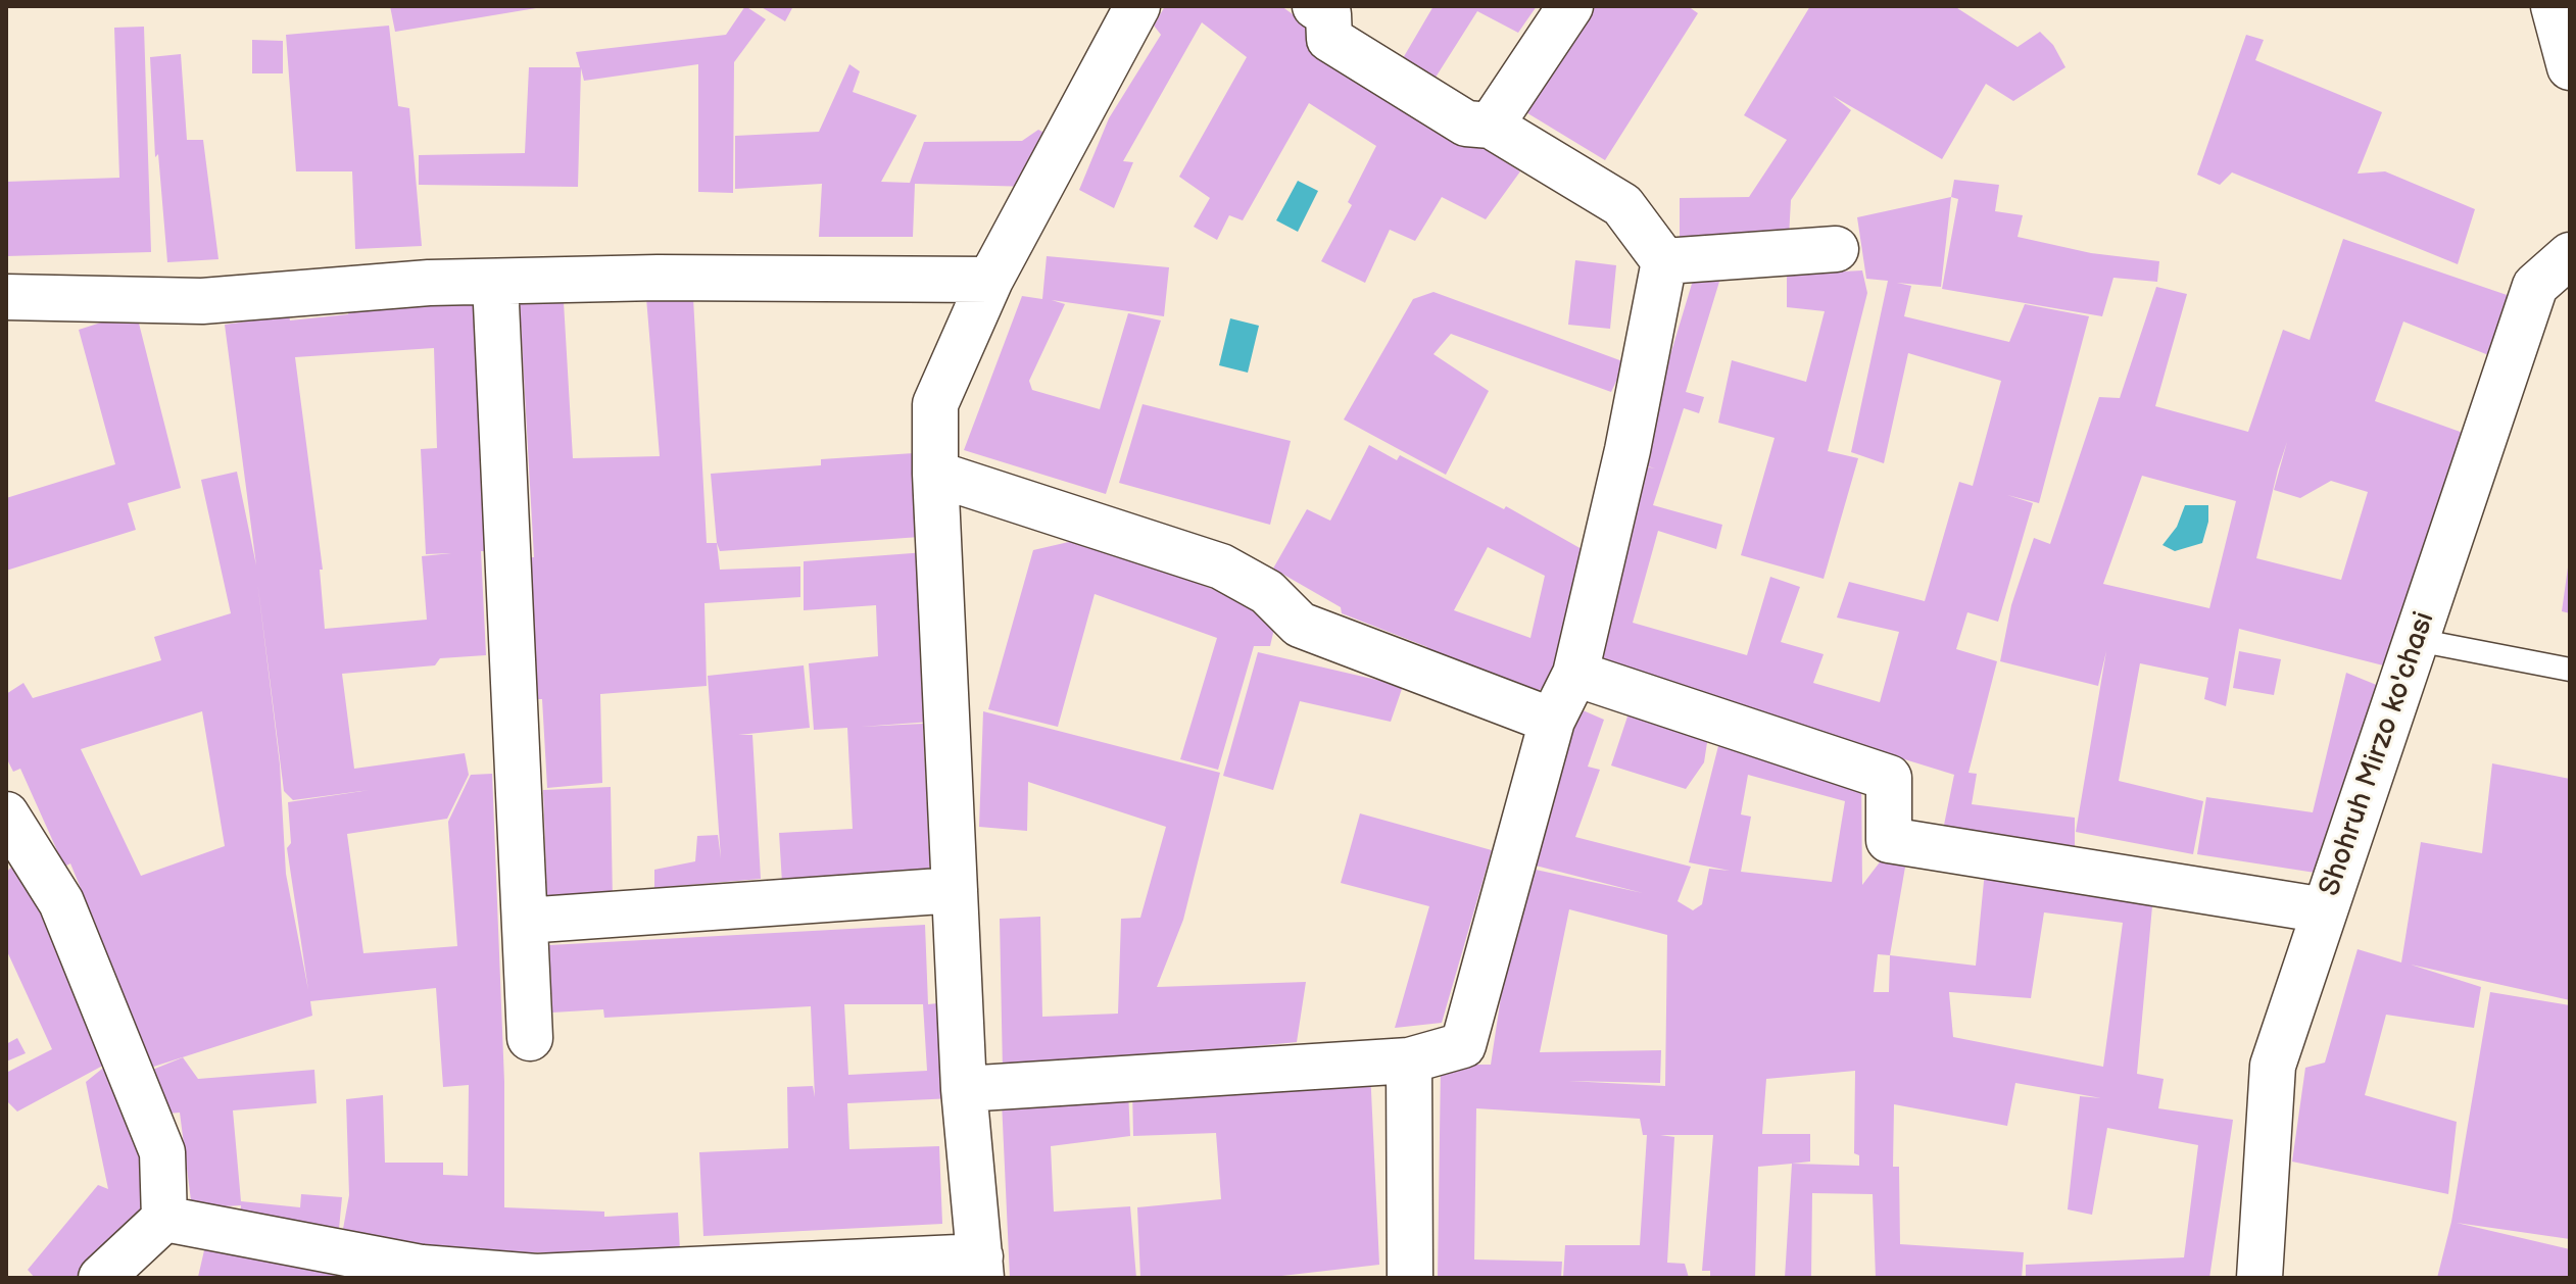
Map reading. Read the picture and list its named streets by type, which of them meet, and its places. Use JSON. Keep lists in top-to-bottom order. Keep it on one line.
{"streets":{"street":["Shohruh Mirzo ko'chasi"]}}
